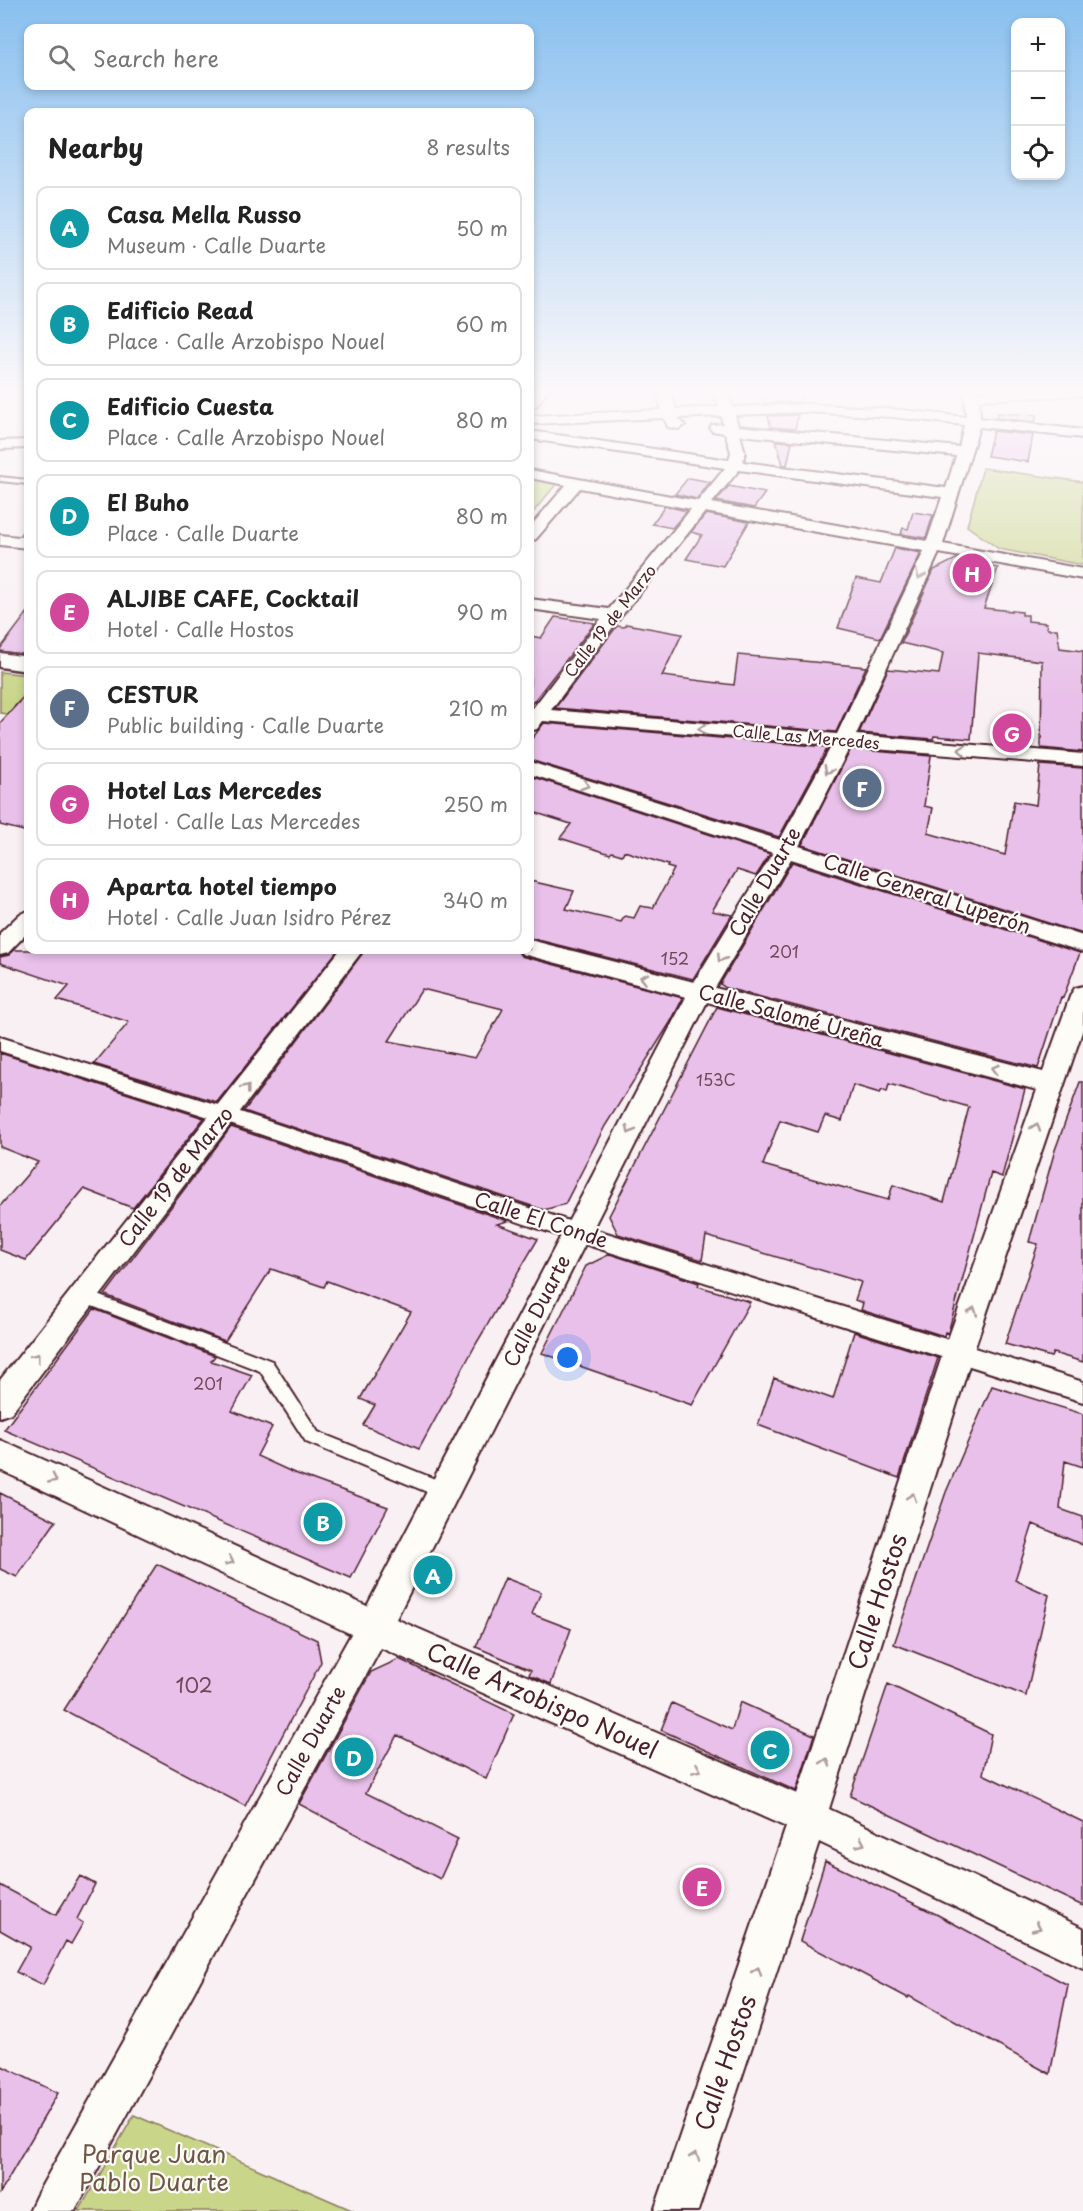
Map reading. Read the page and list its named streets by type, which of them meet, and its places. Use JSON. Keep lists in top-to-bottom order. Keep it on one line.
{"streets":{"street":["Calle 19 de Marzo","Calle Las Mercedes","Calle Duarte","Calle General Luperón","Calle Salomé Ureña","Calle El Conde","Calle Hostos","Calle Arzobispo Nouel"]},"crossings":[["Calle 19 de Marzo","Calle El Conde"],["Calle Las Mercedes","Calle Duarte"],["Calle Duarte","Calle General Luperón"],["Calle Duarte","Calle Salomé Ureña"],["Calle Duarte","Calle El Conde"],["Calle Duarte","Calle Arzobispo Nouel"],["Calle Salomé Ureña","Calle Hostos"],["Calle El Conde","Calle Hostos"],["Calle Hostos","Calle Arzobispo Nouel"]],"one_way":["Calle 19 de Marzo","Calle Duarte","Calle General Luperón","Calle Salomé Ureña","Calle Hostos","Calle Arzobispo Nouel"],"parks":["Parque Juan Pablo Duarte"],"house_numbers":["201","152","153C","201","102"],"page":{"map_buttons":["+","−"],"search":"Search here","heading":["Nearby","8 results"],"list":[{"mark":"A","name":"Casa Mella Russo","note":"Museum · Calle Duarte","value":"50 m"},{"mark":"B","name":"Edificio Read","note":"Place · Calle Arzobispo Nouel","value":"60 m"},{"mark":"C","name":"Edificio Cuesta","note":"Place · Calle Arzobispo Nouel","value":"80 m"},{"mark":"D","name":"El Buho","note":"Place · Calle Duarte","value":"80 m"},{"mark":"E","name":"ALJIBE CAFE, Cocktail","note":"Hotel · Calle Hostos","value":"90 m"},{"mark":"F","name":"CESTUR","note":"Public building · Calle Duarte","value":"210 m"},{"mark":"G","name":"Hotel Las Mercedes","note":"Hotel · Calle Las Mercedes","value":"250 m"},{"mark":"H","name":"Aparta hotel tiempo","note":"Hotel · Calle Juan Isidro Pérez","value":"340 m"}],"pins":["H","G","F","B","A","C","D","E"]}}
